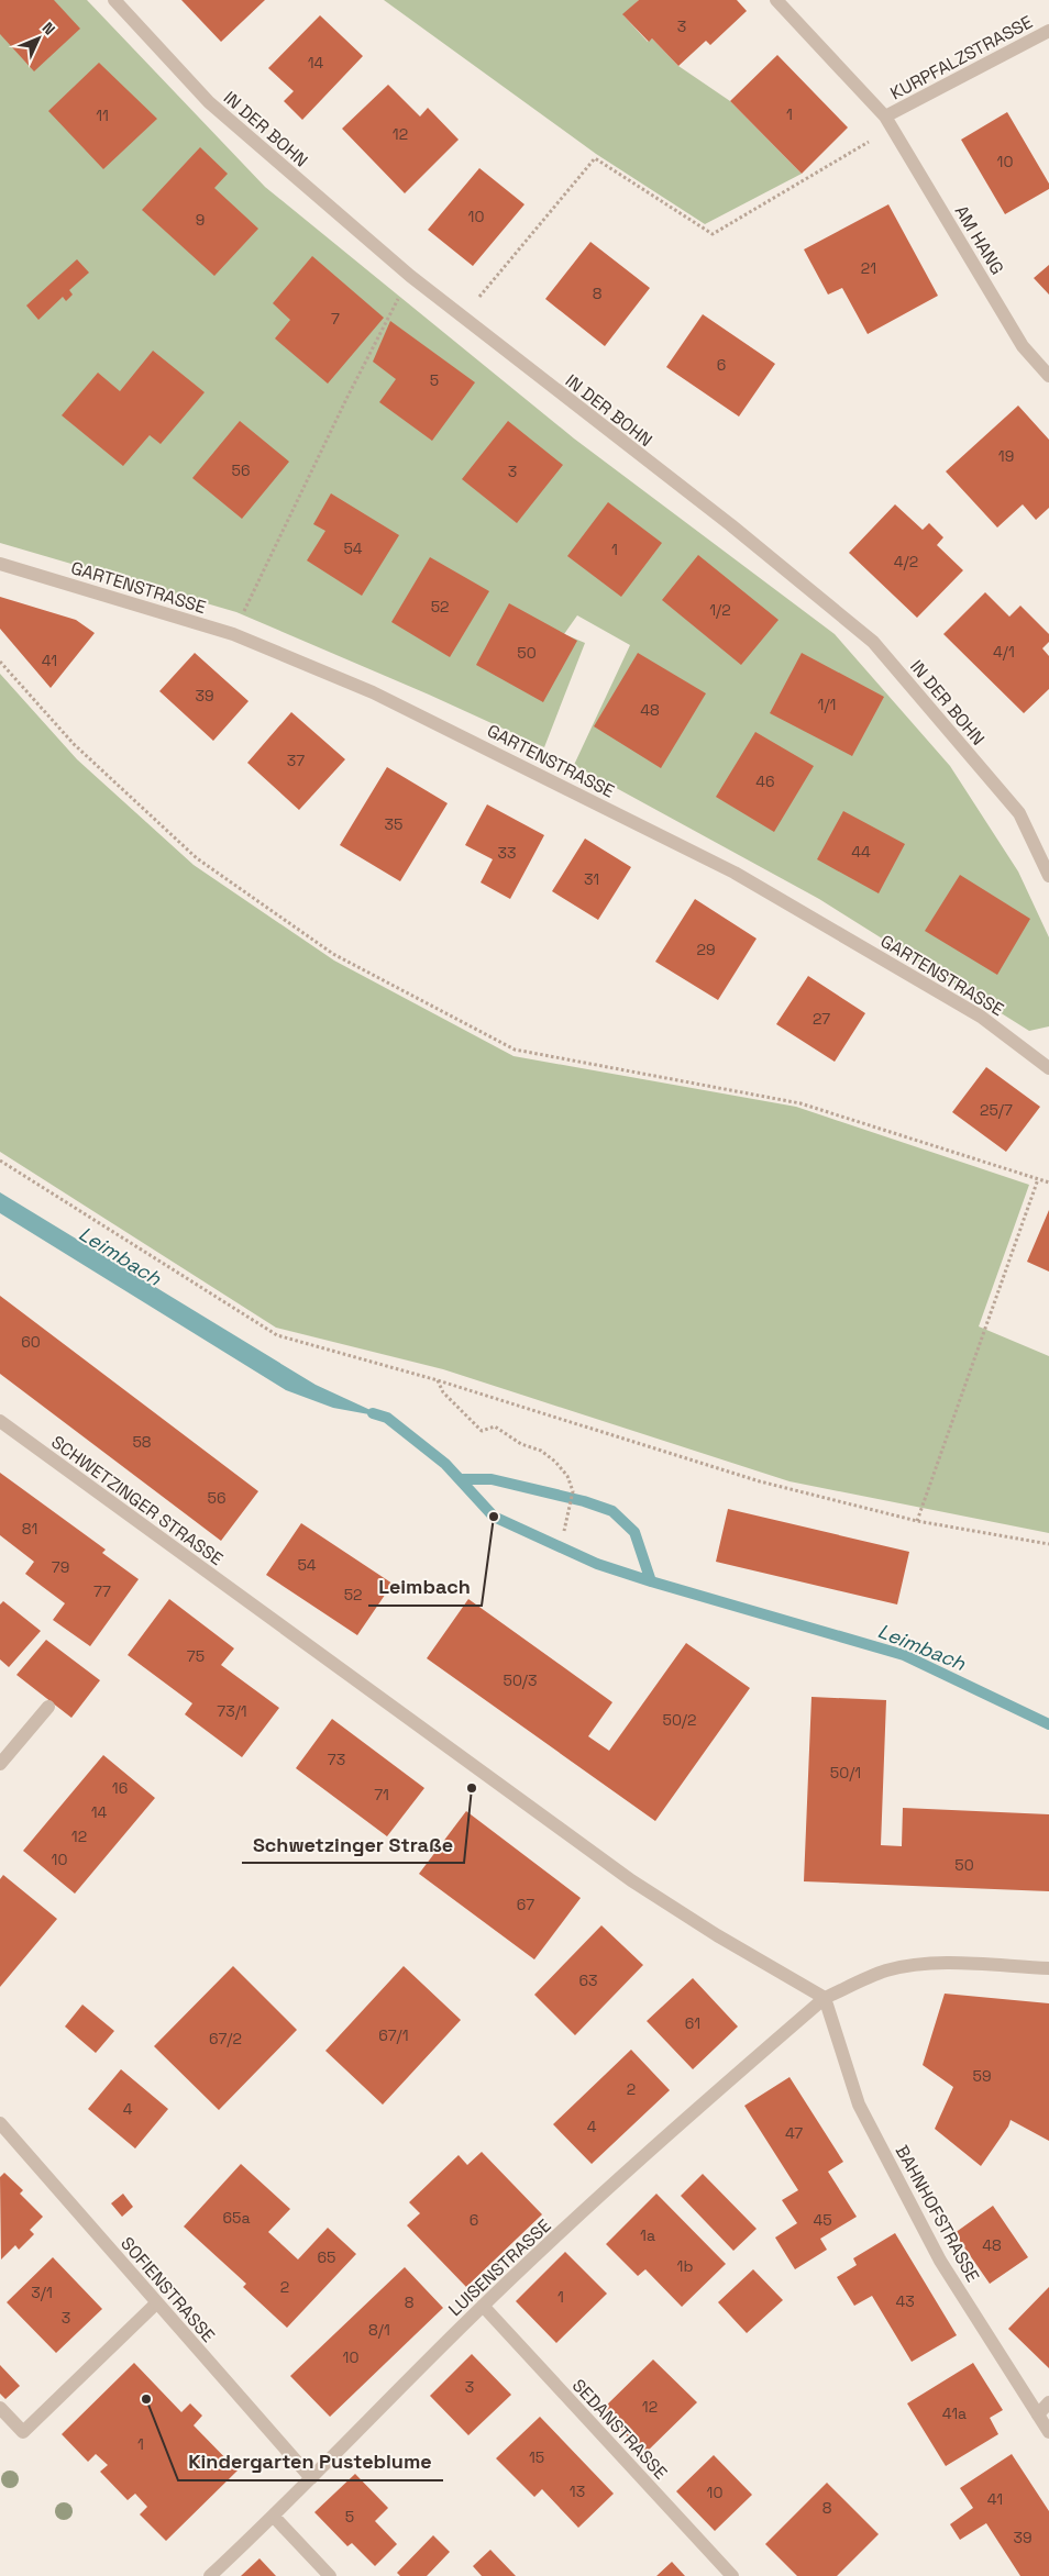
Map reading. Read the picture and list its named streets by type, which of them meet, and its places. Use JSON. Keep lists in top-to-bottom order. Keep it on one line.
{"streets":{"street":["KURPFALZSTRASSE","IN DER BOHN","AM HANG","GARTENSTRASSE","SCHWETZINGER STRASSE","BAHNHOFSTRASSE","LUISENSTRASSE","SOFIENSTRASSE","SEDANSTRASSE"]},"crossings":[["KURPFALZSTRASSE","AM HANG"],["SCHWETZINGER STRASSE","BAHNHOFSTRASSE"],["SCHWETZINGER STRASSE","LUISENSTRASSE"],["BAHNHOFSTRASSE","LUISENSTRASSE"],["LUISENSTRASSE","SOFIENSTRASSE"],["LUISENSTRASSE","SEDANSTRASSE"]],"water":["Leimbach"],"places":["Leimbach","Schwetzinger Straße","Kindergarten Pusteblume"],"house_numbers":["3","14","1","11","12","10","10","9","21","8","7","6","5","19","56","3","54","1","4/2","52","1/2","4/1","50","41","39","1/1","48","37","46","35","44","33","31","29","27","25/7","60","58","56","81","54","79","77","52","75","50/3","73/1","50/2","73","50/1","16","71","14","12","10","50","67","63","61","67/1","67/2","59","2","4","4","47","65a","6","45","1a","48","65","1b","2","3/1","1","43","8","3","8/1","10","3","12","41a","1","15","13","10","41","8","5","39"],"north":"top right"}
